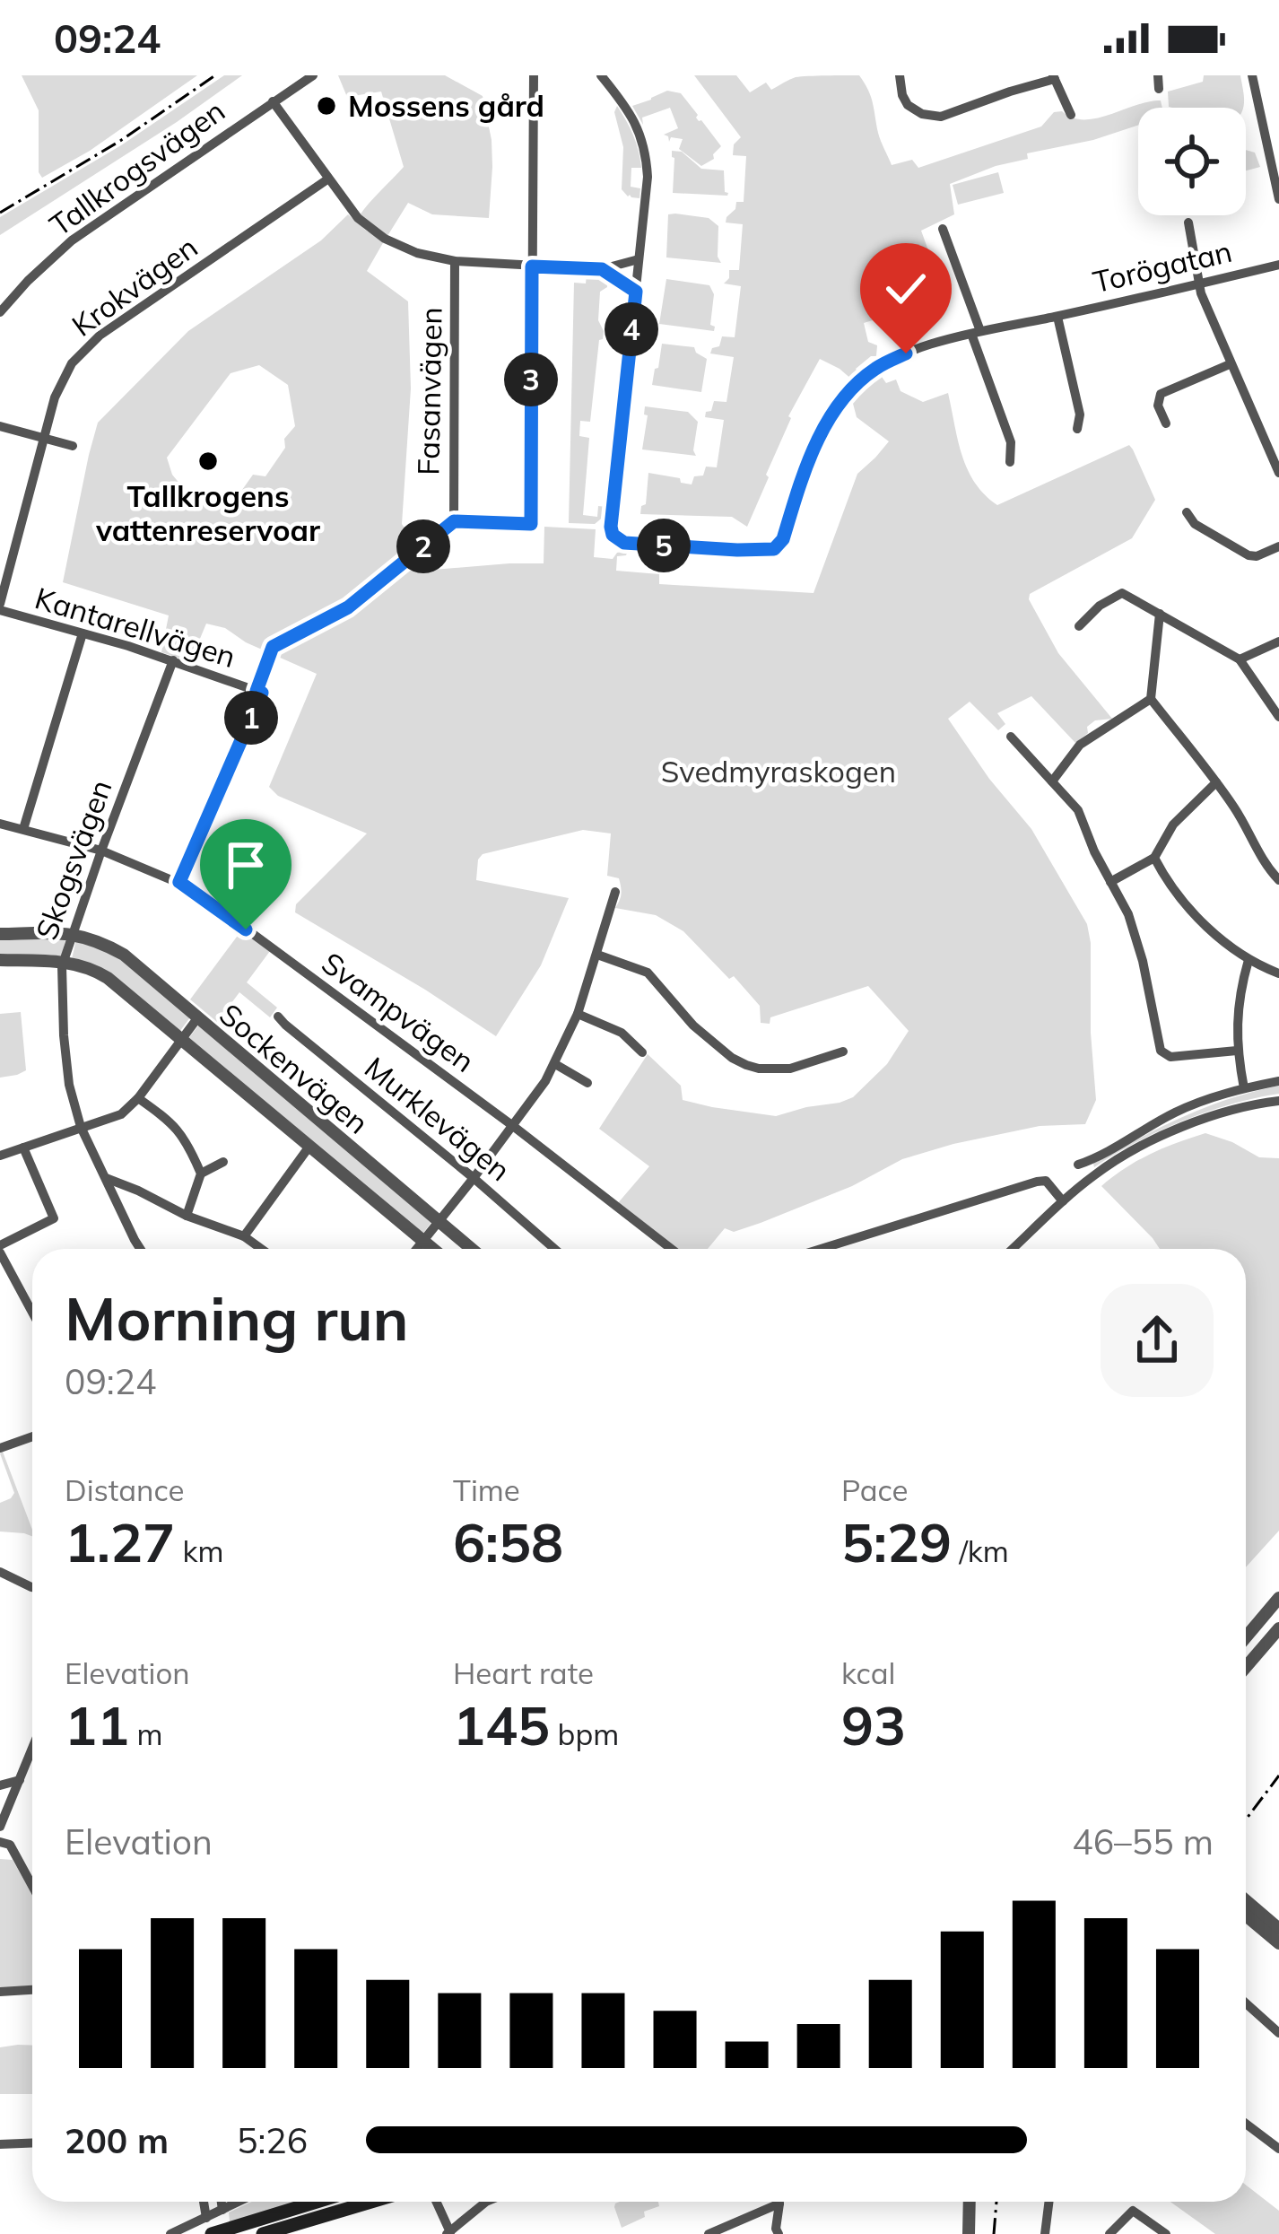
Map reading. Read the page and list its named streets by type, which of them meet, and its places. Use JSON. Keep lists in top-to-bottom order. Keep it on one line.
{"streets":{"street":["Tallkrogsvägen","Torögatan","Krokvägen","Fasanvägen","Kantarellvägen","Skogsvägen","Svampvägen","Sockenvägen","Murklevägen"]},"crossings":[["Krokvägen","Kantarellvägen"],["Kantarellvägen","Skogsvägen"],["Skogsvägen","Svampvägen"],["Skogsvägen","Sockenvägen"]],"parks":["Svedmyraskogen"],"places":["Mossens gård","Tallkrogens vattenreservoar"],"page":{"status":"09:24","pins":["4","3","5","2","1"],"heading":["Morning run","09:24"],"stats":[["Distance","1.27 km"],["Time","6:58"],["Pace","5:29 /km"],["Elevation","11 m"],["Heart rate","145 bpm"],["kcal","93"]],"chart":["Elevation","46–55 m"],"list":[{"name":"200 m","note":"5:26"}]}}
